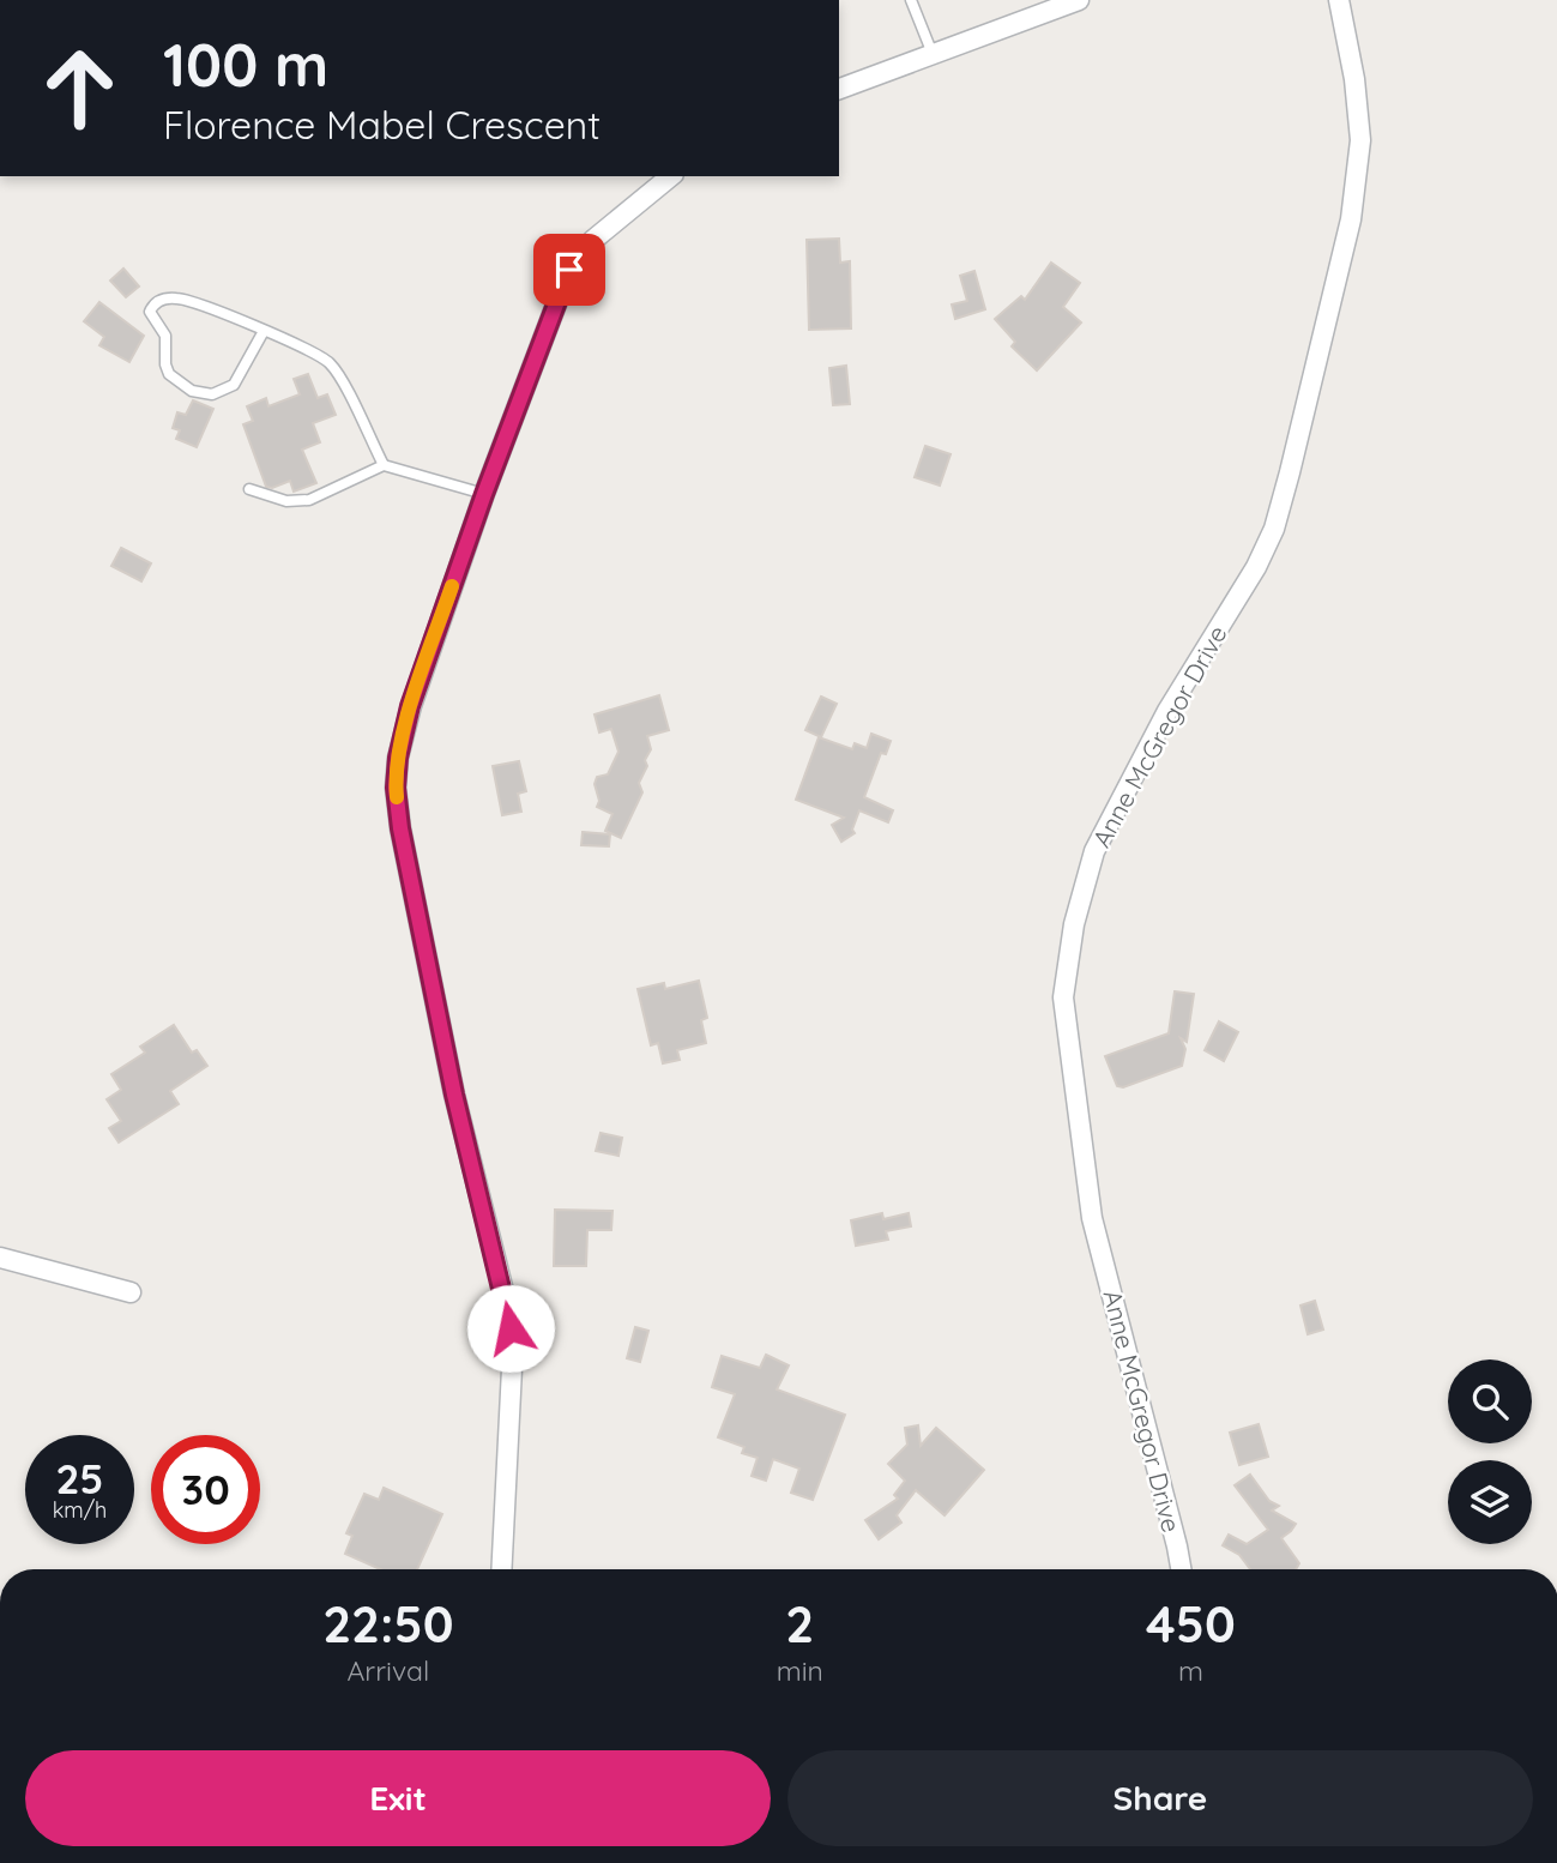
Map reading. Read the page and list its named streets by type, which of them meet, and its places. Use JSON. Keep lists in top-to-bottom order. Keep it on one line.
{"streets":{"street":["Anne McGregor Drive"]},"page":{"turn":["100 m","Florence Mabel Crescent"],"speed":"25 km/h","limit":"30","eta":["22:50","Arrival","2","min","450","m"],"buttons":["Exit","Share"]}}
